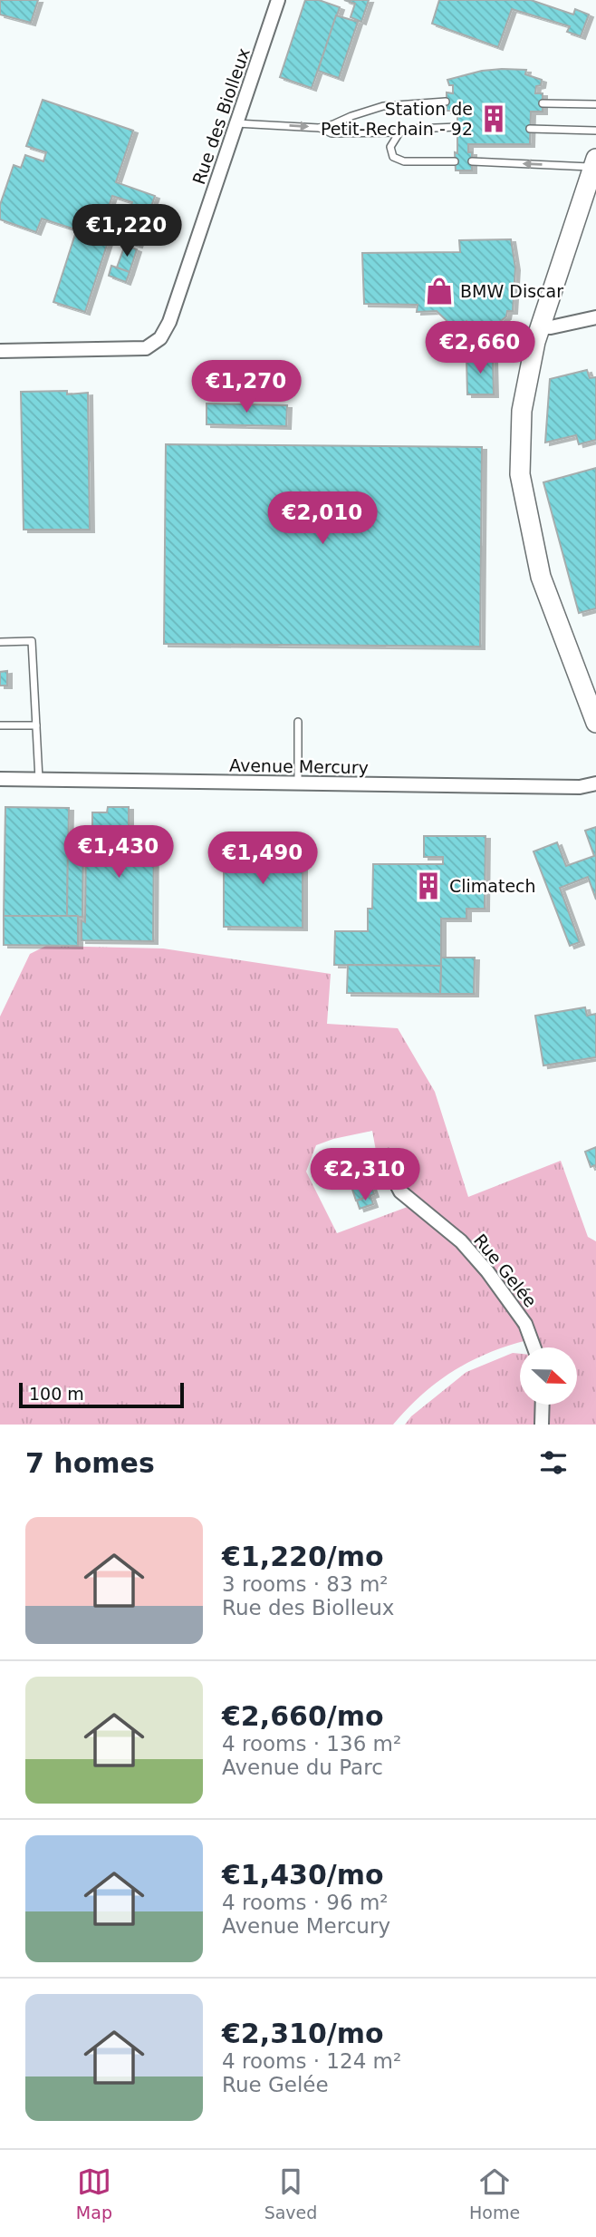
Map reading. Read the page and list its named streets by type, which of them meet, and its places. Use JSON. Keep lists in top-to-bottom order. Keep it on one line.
{"streets":{"street":["Rue des Biolleux","Avenue Mercury","Rue Gelée"]},"places":{"building":["Station de Petit-Rechain - 92","Climatech"],"shop":["BMW Discar"]},"scale_bar":"100 m","north":"right","page":{"price":["€1,220","€2,660","€1,270","€2,010","€1,430","€1,490","€2,310"],"scale":"100 m","heading":"7 homes","list":[{"name":"€1,220/mo","note":"3 rooms · 83 m² · Rue des Biolleux"},{"name":"€2,660/mo","note":"4 rooms · 136 m² · Avenue du Parc"},{"name":"€1,430/mo","note":"4 rooms · 96 m² · Avenue Mercury"},{"name":"€2,310/mo","note":"4 rooms · 124 m² · Rue Gelée"}],"tabs":["Map","Saved","Home"]}}
